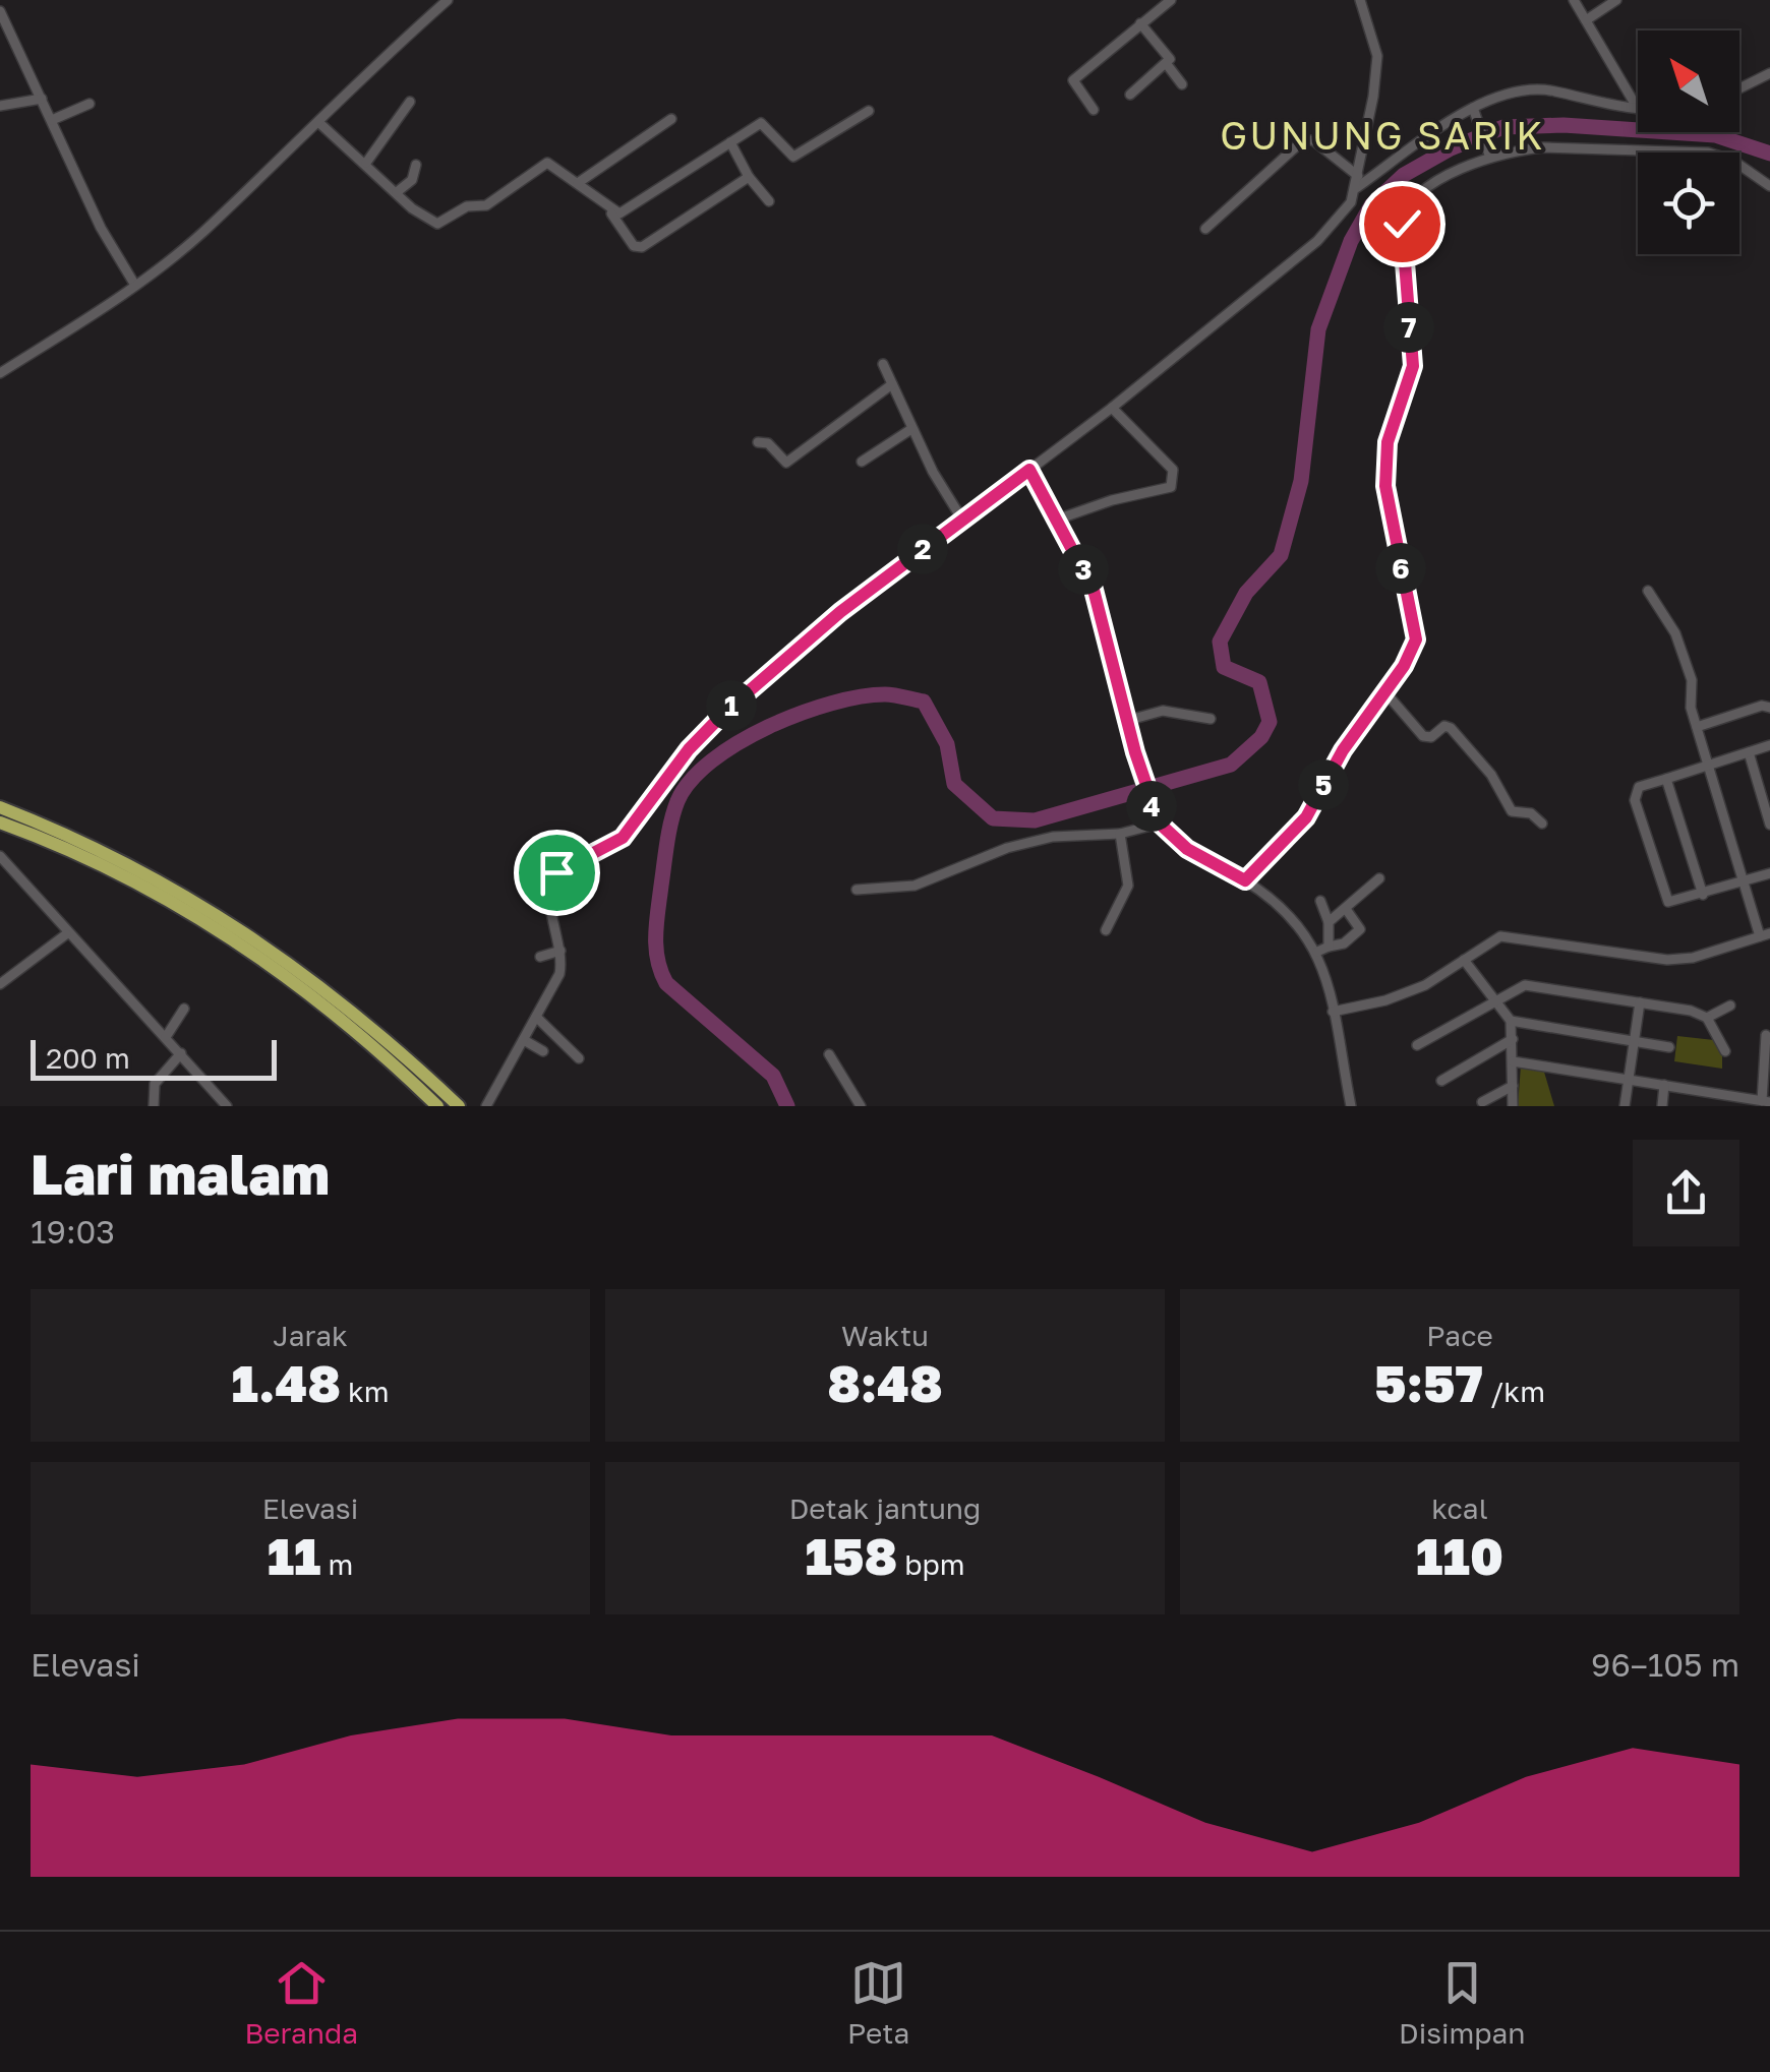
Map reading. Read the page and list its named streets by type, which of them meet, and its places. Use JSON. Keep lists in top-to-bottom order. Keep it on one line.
{"districts":["GUNUNG SARIK"],"scale_bar":"200 m","north":"top left","page":{"pins":["7","2","6","3","1","5","4"],"scale":"200 m","heading":["Lari malam","19:03"],"stats":[["Jarak","1.48 km"],["Waktu","8:48"],["Pace","5:57 /km"],["Elevasi","11 m"],["Detak jantung","158 bpm"],["kcal","110"]],"chart":["Elevasi","96–105 m"],"tabs":["Beranda","Peta","Disimpan"]}}
